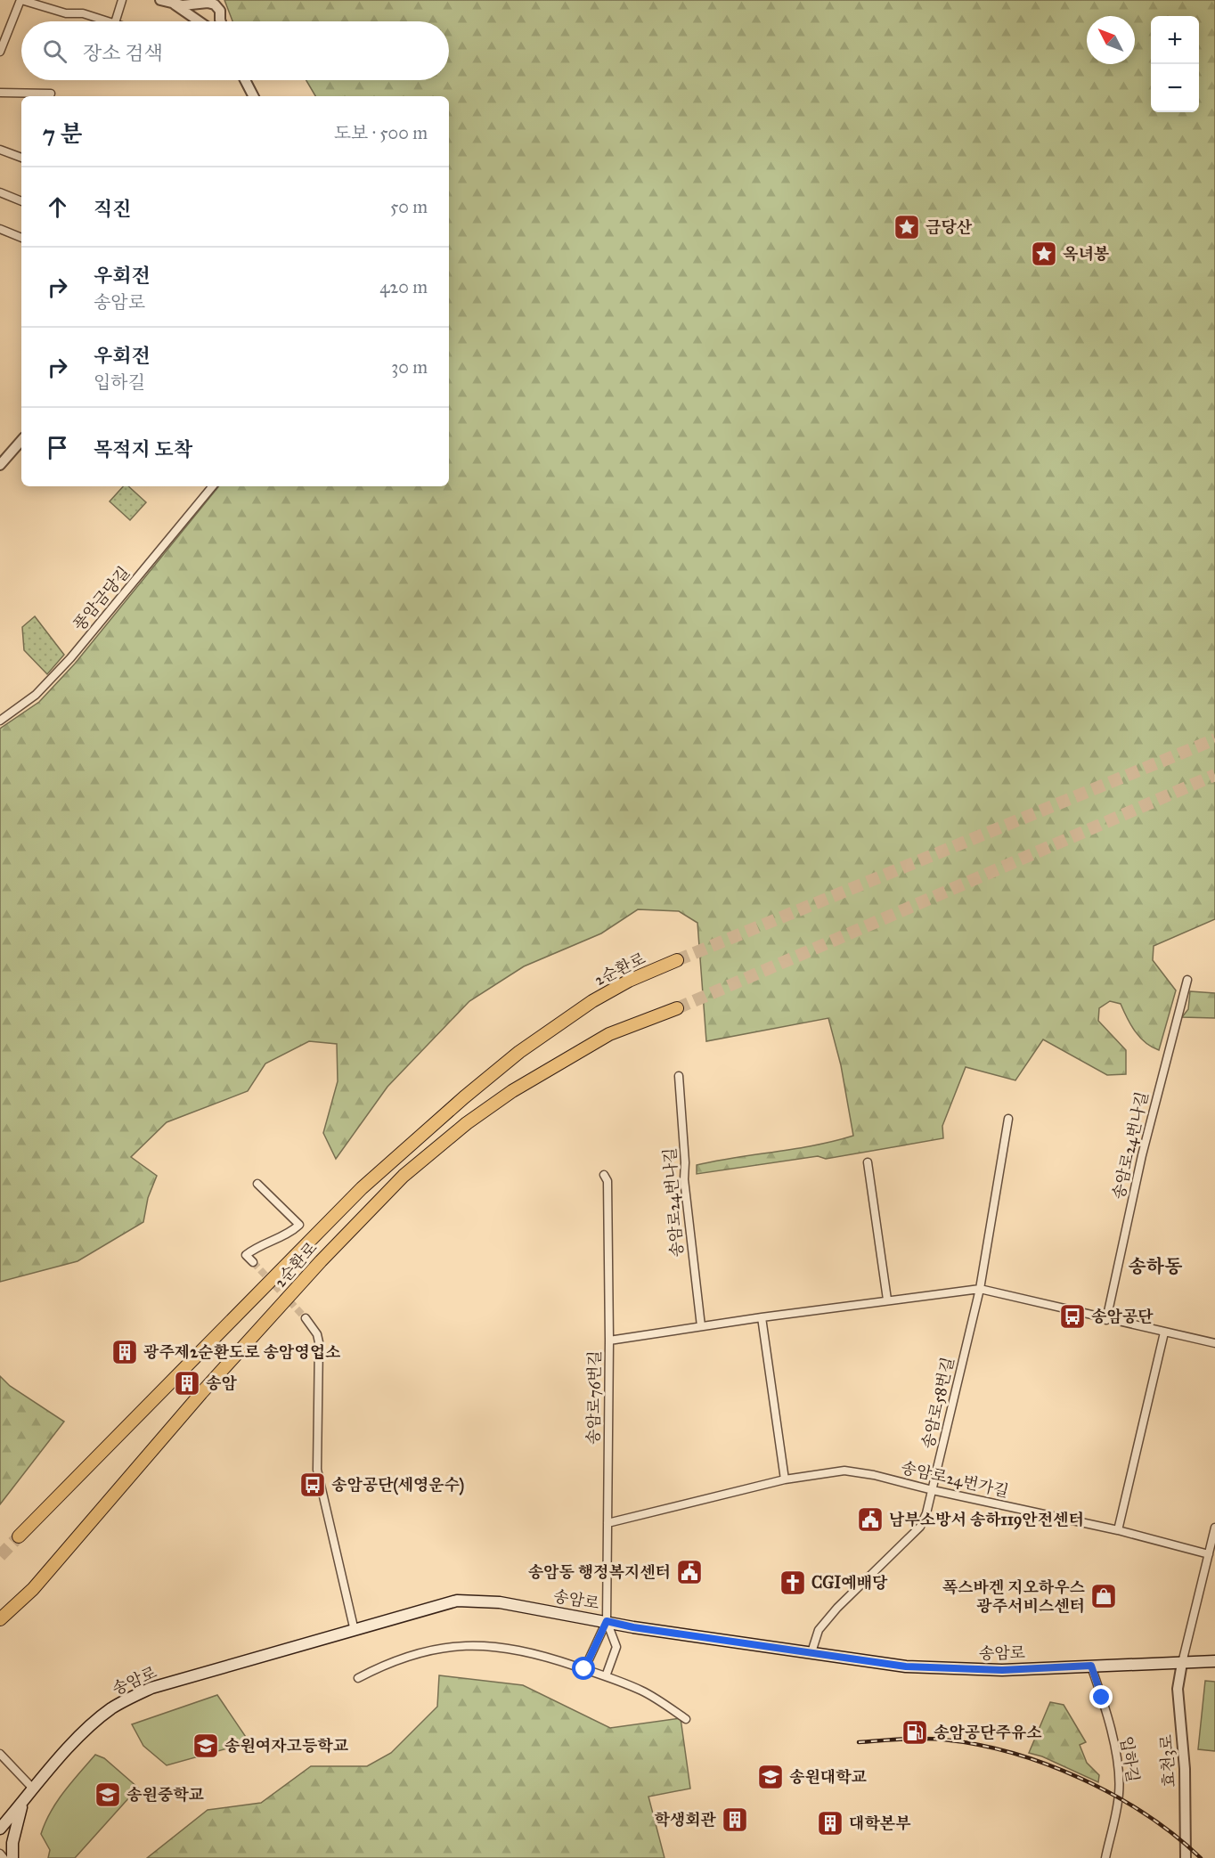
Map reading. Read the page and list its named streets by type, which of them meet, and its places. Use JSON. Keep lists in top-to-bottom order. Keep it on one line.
{"streets":{"highway":["2순환로"],"main road":["송암로"],"street":["풍암금당길","송암로24번나길","송암로76번길","송암로58번길","송암로24번가길","입하길","효천3로"]},"crossings":[["송암로76번길","송암로24번가길"],["송암로76번길","송암로"],["송암로58번길","송암로24번가길"],["송암로58번길","송암로"],["송암로","입하길"],["송암로","효천3로"]],"districts":["송하동"],"places":{"place":["금당산","옥녀봉"],"bus stop":["송암공단","송암공단(세영운수)"],"building":["광주제2순환도로 송암영업소","송암","학생회관","대학본부"],"public building":["남부소방서 송하119안전센터","송암동 행정복지센터"],"church":["CGI예배당"],"shop":["폭스바겐 지오하우스 광주서비스센터"],"fuel station":["송암공단주유소"],"school or university":["송원여자고등학교","송원대학교","송원중학교"]},"north":"top left","page":{"map_buttons":["+","−"],"search":"장소 검색","heading":["7 분","도보 · 500 m"],"list":[["직진","50 m"],["우회전","송암로","420 m"],["우회전","입하길","30 m"],"목적지 도착"]}}
